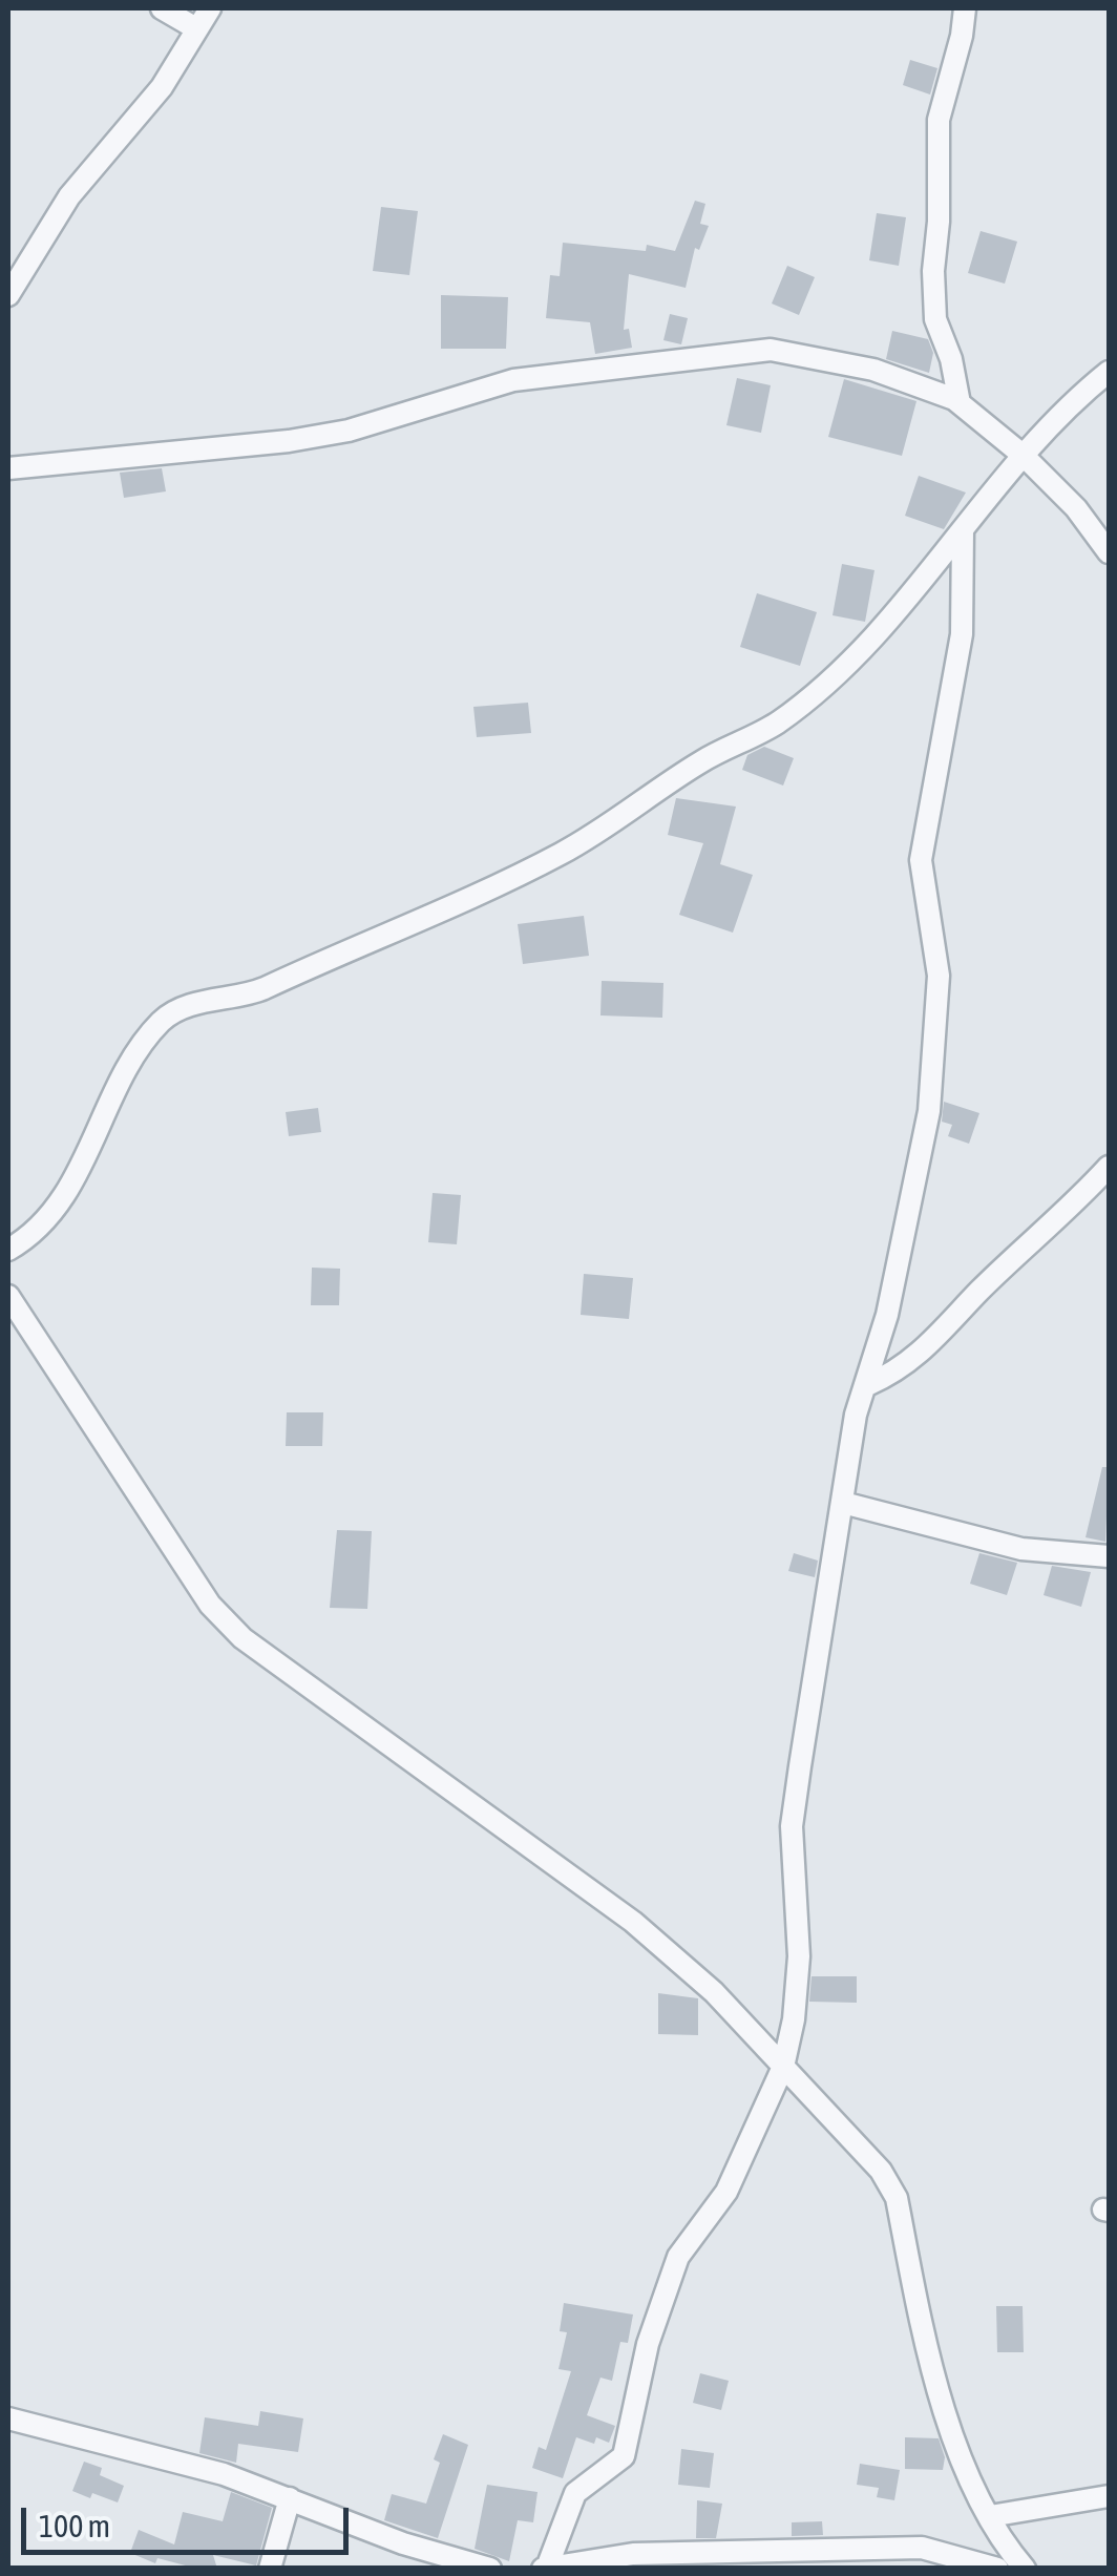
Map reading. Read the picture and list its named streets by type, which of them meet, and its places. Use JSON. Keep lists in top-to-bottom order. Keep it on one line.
{"scale_bar":"100 m"}
